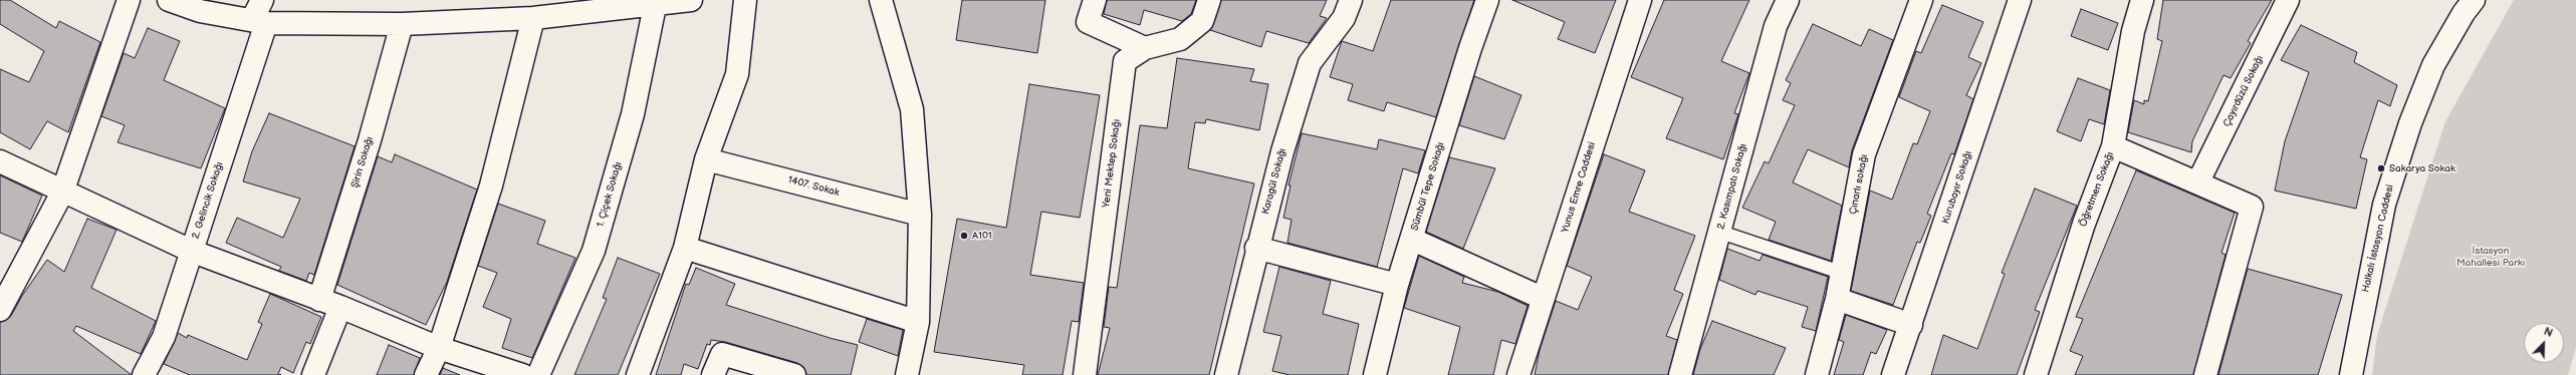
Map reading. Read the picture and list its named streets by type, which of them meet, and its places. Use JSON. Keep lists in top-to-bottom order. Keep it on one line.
{"streets":{"street":["Çayırdüzü Sokağı","Şirin Sokağı","Yeni Mektep Sokağı","Karagül Sokağı","Çınarlı sokağı","1407. Sokak","Sümbül Tepe Sokağı","2. Kasımpatı Sokağı","Yunus Emre Caddesi","Kurubayır Sokağı","Öğretmen Sokağı","1. Çiçek Sokağı","2. Gelincik Sokağı","Halkalı İstasyon Caddesi"]},"parks":["İstasyon Mahallesi Parkı"],"places":["Sakarya Sokak","A101"],"north":"top right"}
